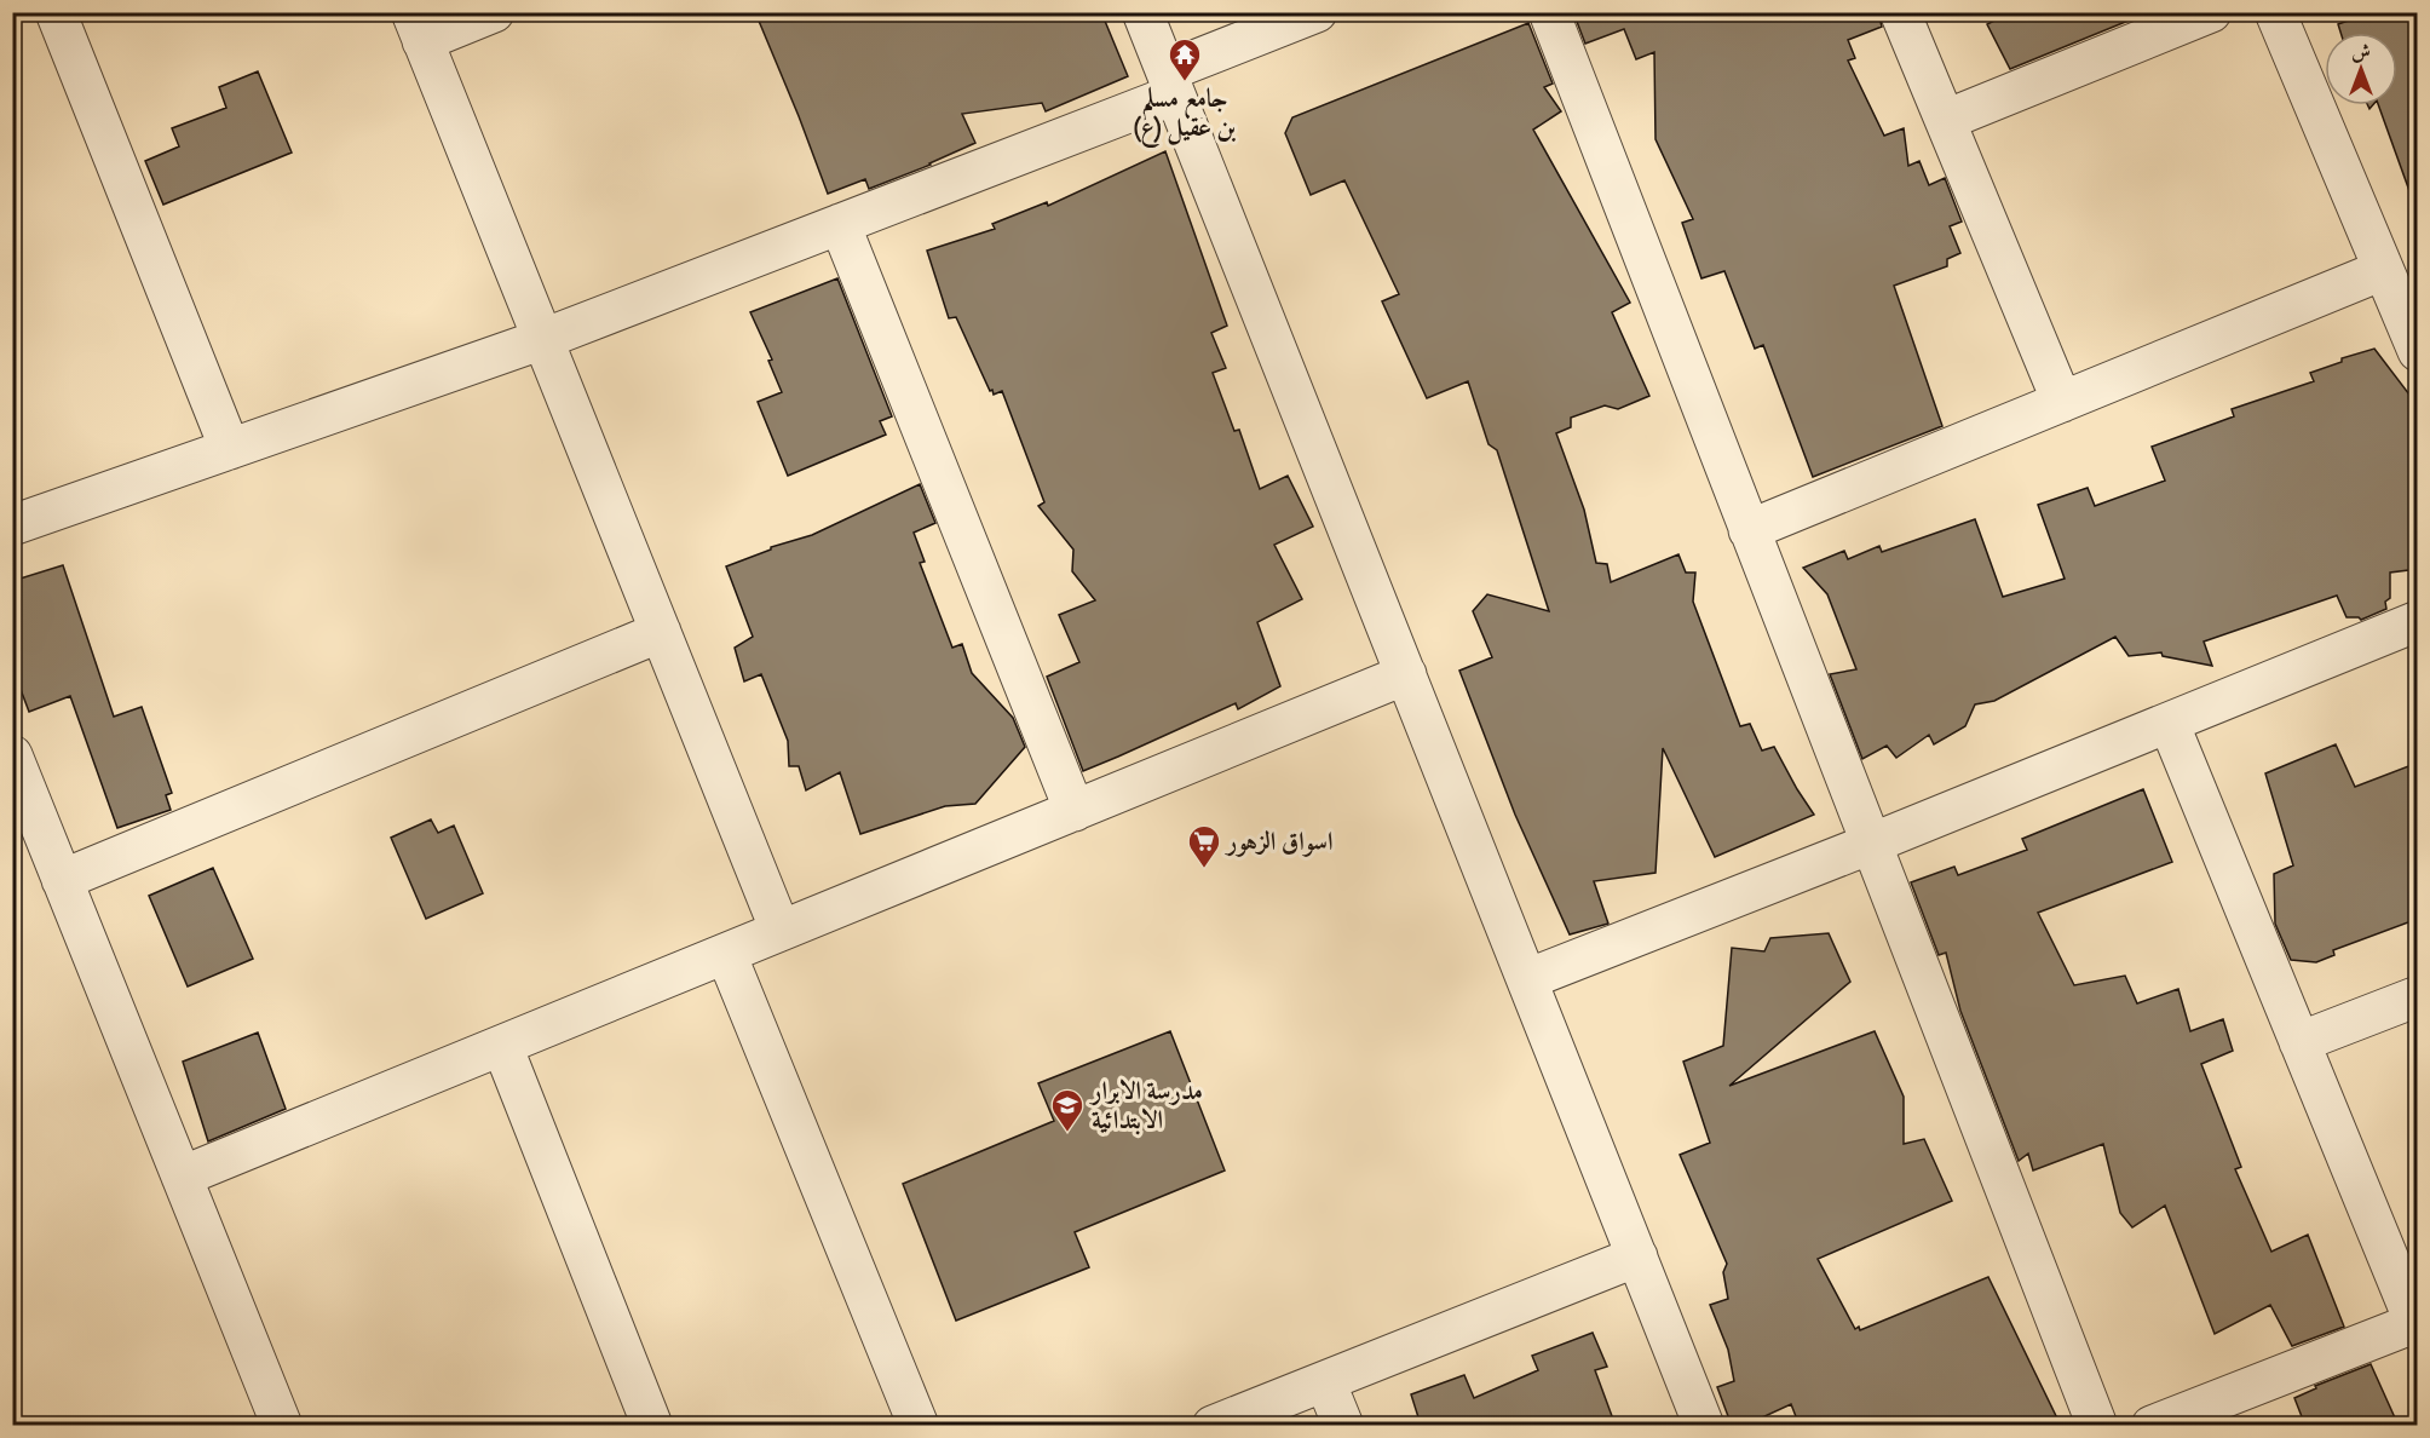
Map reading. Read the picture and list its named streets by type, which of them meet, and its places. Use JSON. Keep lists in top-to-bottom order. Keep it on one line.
{"places":{"temple":["جامع مسلم بن عقيل (ع)"],"supermarket":["اسواق الزهور"],"school or university":["مدرسة الابرار الابتدائية"]},"north":"top"}
